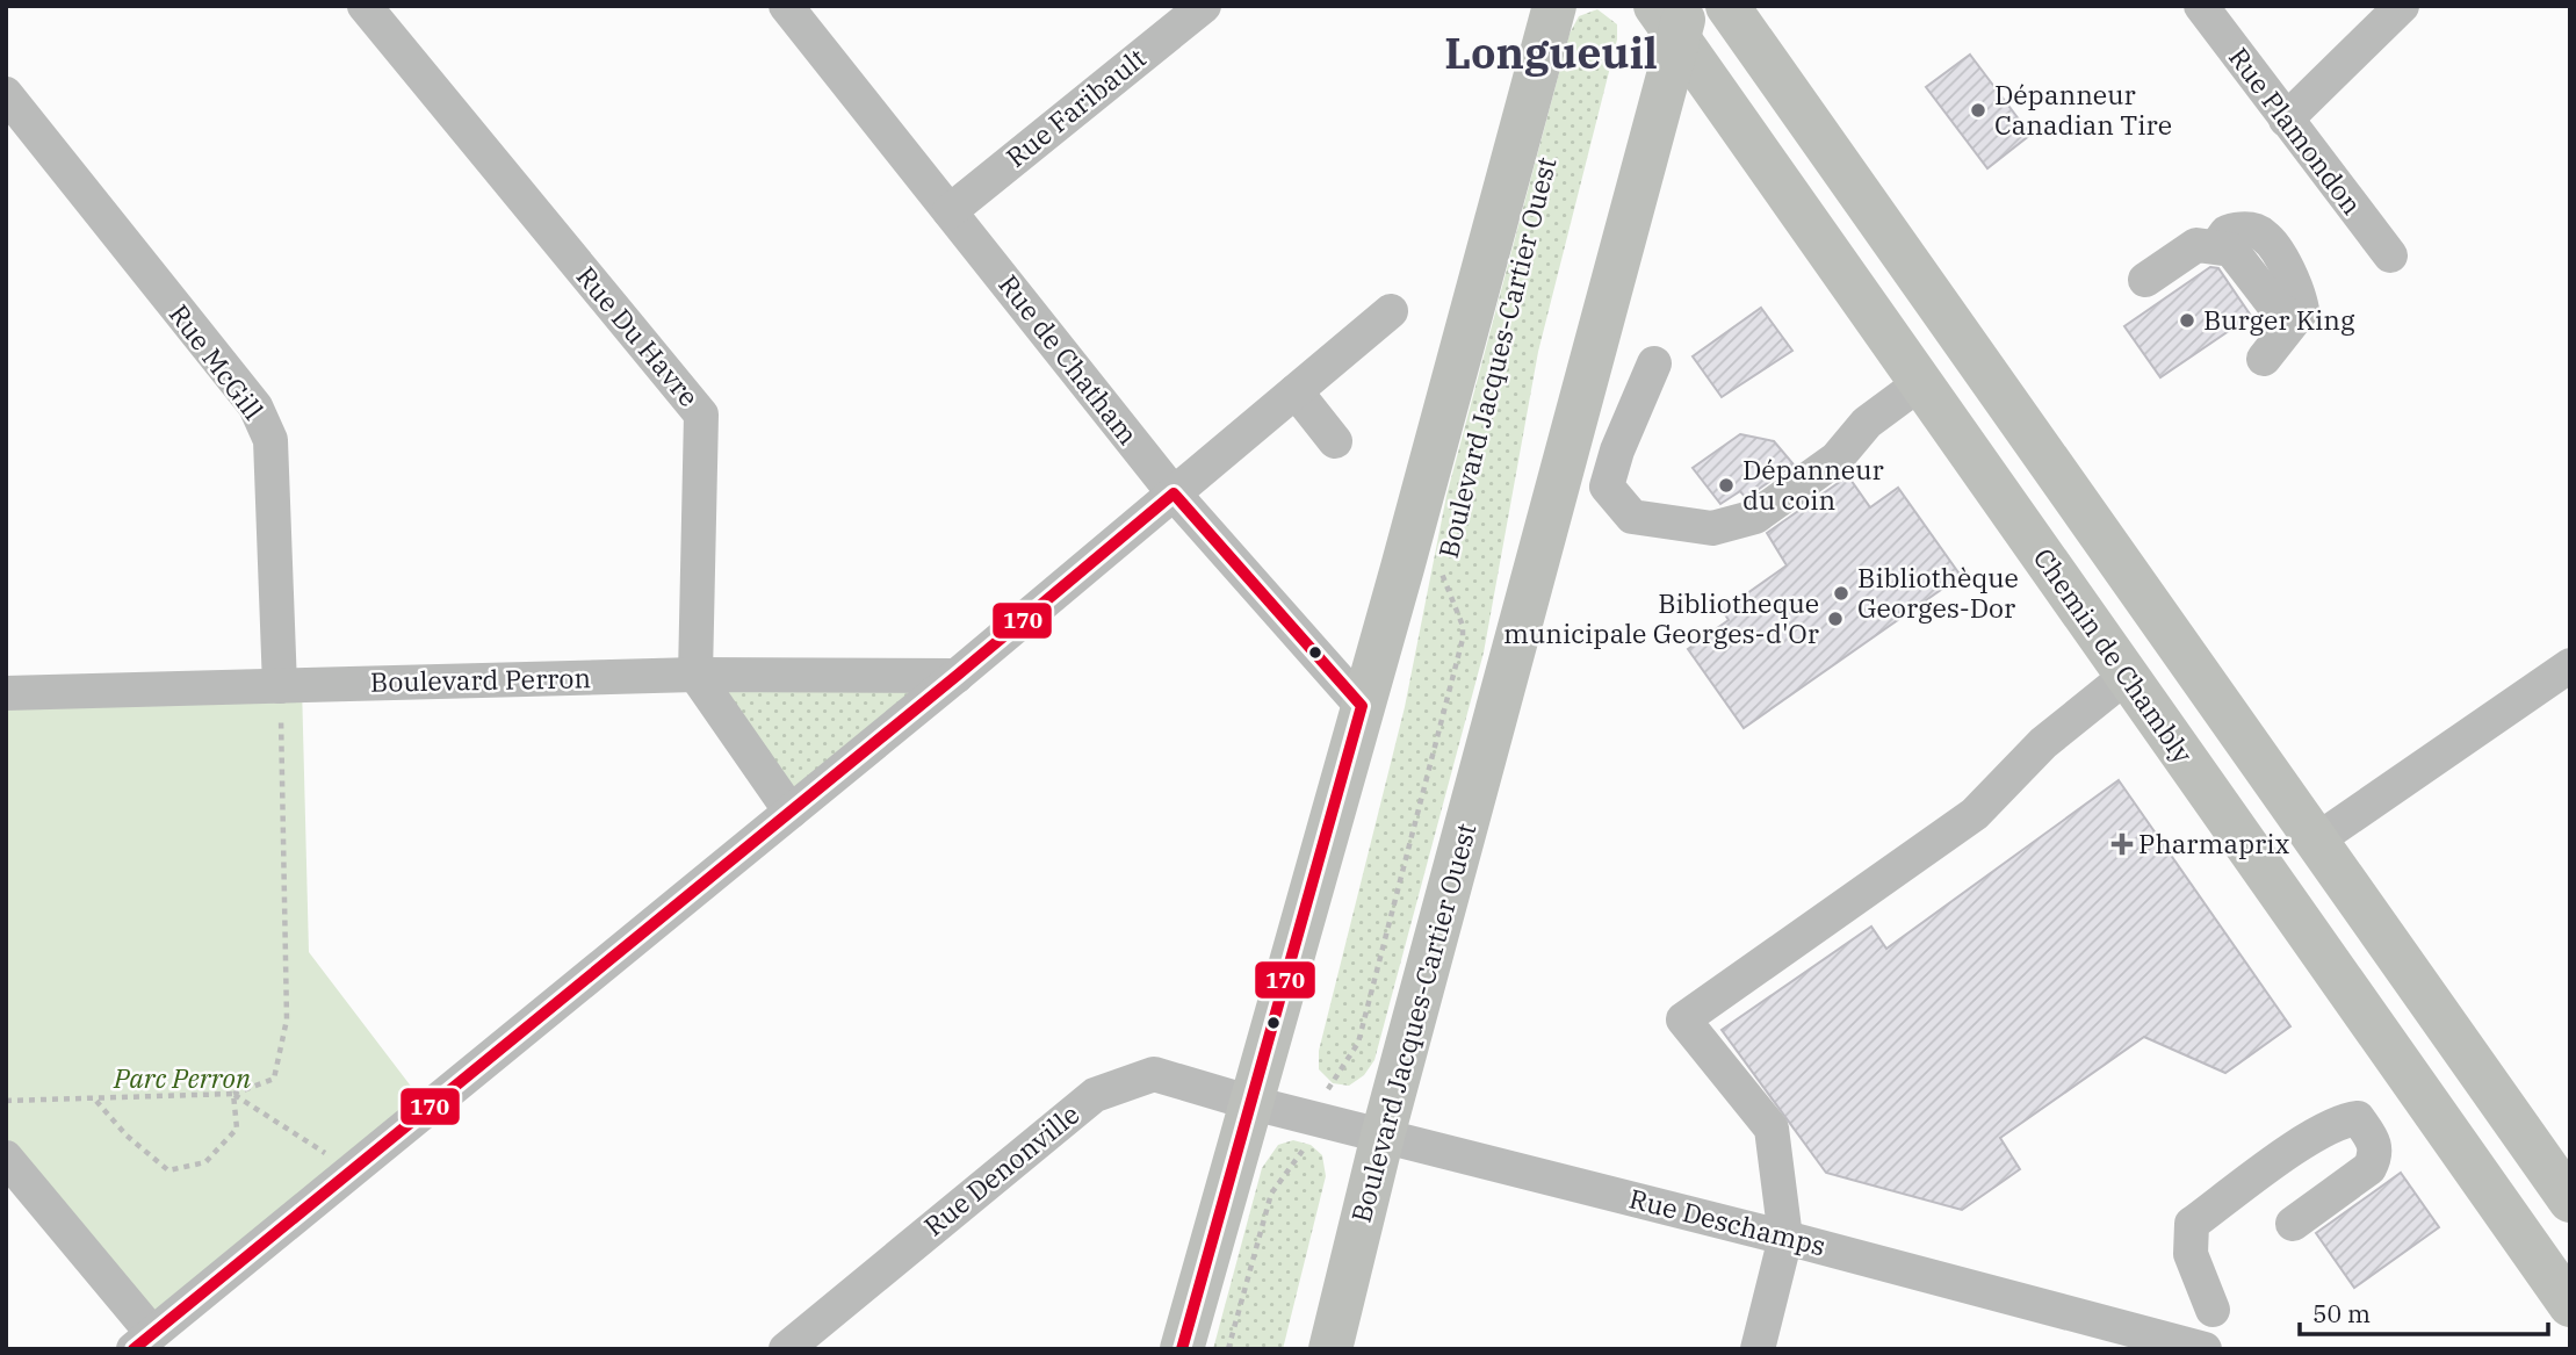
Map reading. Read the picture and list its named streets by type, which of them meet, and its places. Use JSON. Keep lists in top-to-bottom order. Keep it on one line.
{"streets":{"main road":["Boulevard Jacques-Cartier Ouest","Chemin de Chambly"],"street":["Rue Faribault","Rue Plamondon","Rue Du Havre","Rue de Chatham","Rue McGill","Boulevard Perron","Rue Denonville","Rue Deschamps"]},"crossings":[["Rue Faribault","Rue de Chatham"],["Rue Du Havre","Boulevard Perron"],["Boulevard Jacques-Cartier Ouest","Rue de Chatham"],["Boulevard Jacques-Cartier Ouest","Chemin de Chambly"],["Boulevard Jacques-Cartier Ouest","Rue Denonville"],["Boulevard Jacques-Cartier Ouest","Rue Deschamps"],["Rue McGill","Boulevard Perron"],["Rue Denonville","Rue Deschamps"]],"districts":["Longueuil"],"parks":["Parc Perron"],"places":{"other":["Dépanneur Canadian Tire","Burger King","Dépanneur du coin","Bibliothèque Georges-Dor","Bibliotheque municipale Georges-d'Or"],"health":["Pharmaprix"]},"lines":["transit line 170"],"scale_bar":"50 m"}
